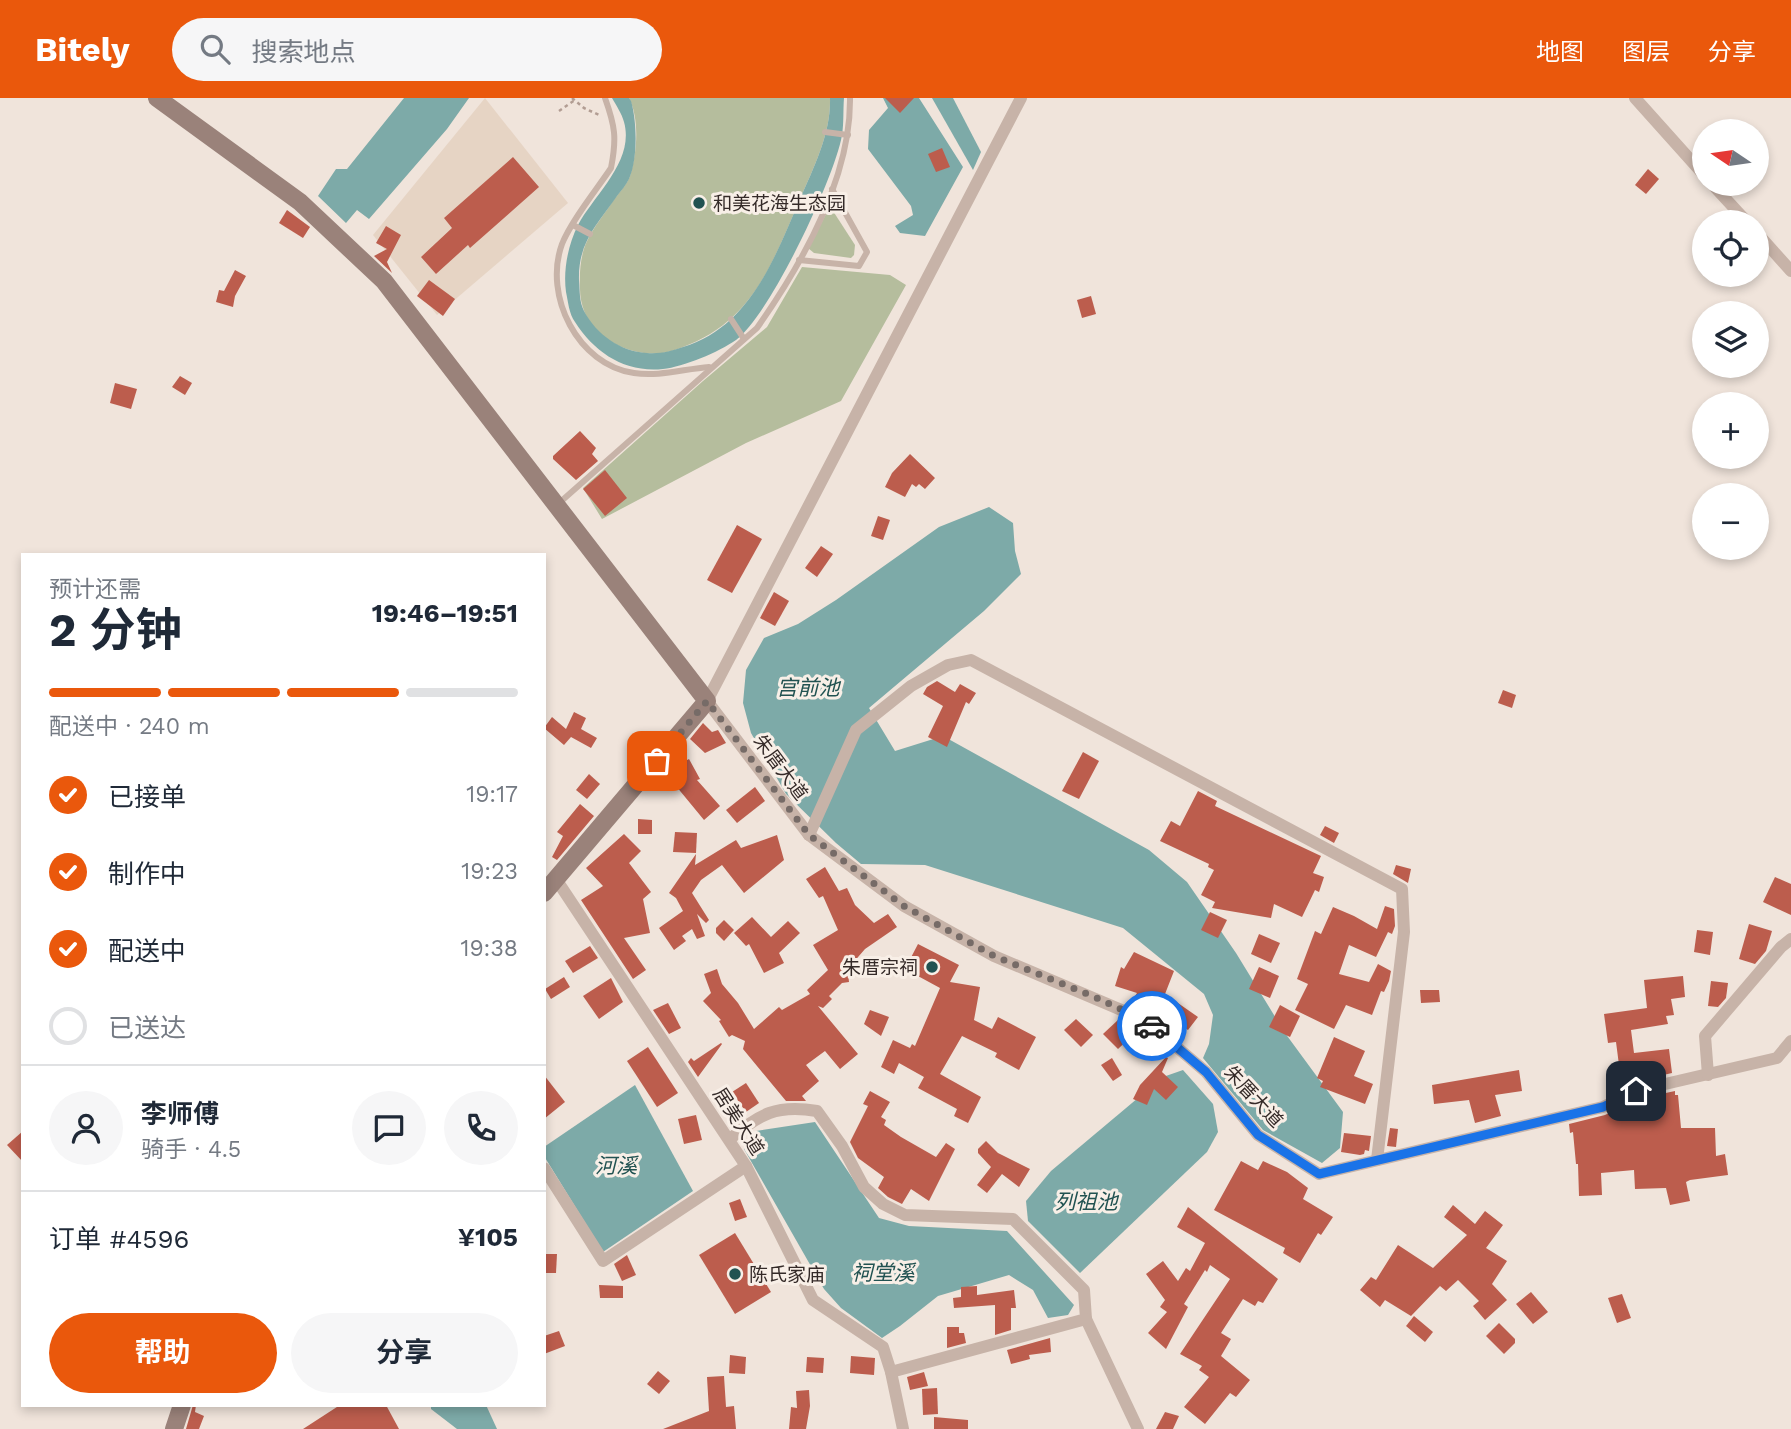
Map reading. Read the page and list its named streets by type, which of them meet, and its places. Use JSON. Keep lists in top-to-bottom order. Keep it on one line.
{"streets":{"street":["朱厝大道","居美大道"]},"water":["宫前池","河溪","列祖池","祠堂溪"],"places":["和美花海生态园","朱厝宗祠","陈氏家庙"],"north":"left","page":{"header":"Bitely","search":"搜索地点","nav":["地图","图层","分享"],"map_buttons":["+","−"],"heading":["2 分钟","预计还需","19:46–19:51"],"panel":["李师傅","骑手 · 4.5","订单 #4596","¥105"],"bar":"配送中 · 240 m","list":[["已接单","19:17"],["制作中","19:23"],["配送中","19:38"],"已送达"],"buttons":["帮助","分享"]}}
